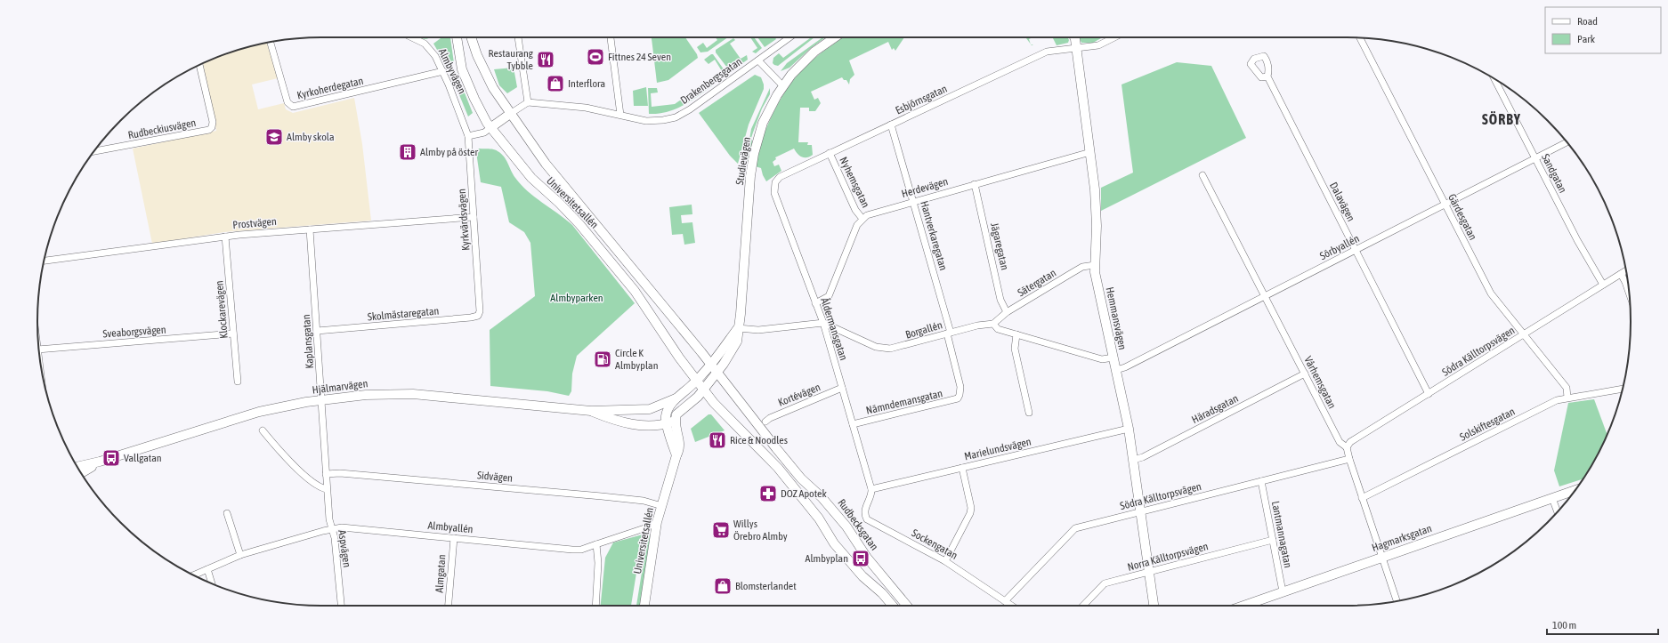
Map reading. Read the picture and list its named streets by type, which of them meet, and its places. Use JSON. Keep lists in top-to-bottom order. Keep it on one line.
{"streets":{"main road":["Studievägen","Universitetsallén","Hemmansvägen","Hjälmarvägen","Rudbecksgatan","Hagmarksgatan"],"street":["Almbyvägen","Drakenbergsgatan","Kyrkoherdegatan","Esbjörnsgatan","Rudbeckiusvägen","Sandgatan","Nyhemsgatan","Herdevägen","Dalavägen","Gärdesgatan","Kyrkvärdsvägen","Prostvägen","Hantverkaregatan","Jägaregatan","Sörbyallén","Sätergatan","Klockarevägen","Skolmästaregatan","Åldermansgatan","Borgallén","Sveaborgsvägen","Kaplansgatan","Södra Källtorpsvägen","Vårhemsgatan","Kortévägen","Nämndemansgatan","Häradsgatan","Solskiftesgatan","Marielundsvägen","Sidvägen","Almbyallén","Lantmannagatan","Sockengatan","Aspvägen","Norra Källtorpsvägen","Almgatan"]},"crossings":[["Almbyvägen","Kyrkoherdegatan"],["Almbyvägen","Kyrkvärdsvägen"],["Drakenbergsgatan","Studievägen"],["Esbjörnsgatan","Nyhemsgatan"],["Esbjörnsgatan","Hantverkaregatan"],["Esbjörnsgatan","Hemmansvägen"],["Esbjörnsgatan","Åldermansgatan"],["Studievägen","Universitetsallén"],["Studievägen","Rudbecksgatan"],["Sandgatan","Sörbyallén"],["Sandgatan","Södra Källtorpsvägen"],["Nyhemsgatan","Herdevägen"],["Herdevägen","Hantverkaregatan"],["Herdevägen","Jägaregatan"],["Herdevägen","Hemmansvägen"],["Dalavägen","Sörbyallén"],["Dalavägen","Södra Källtorpsvägen"],["Universitetsallén","Hjälmarvägen"],["Universitetsallén","Sidvägen"],["Universitetsallén","Rudbecksgatan"],["Universitetsallén","Almbyallén"],["Gärdesgatan","Sörbyallén"],["Gärdesgatan","Södra Källtorpsvägen"],["Gärdesgatan","Solskiftesgatan"],["Kyrkvärdsvägen","Prostvägen"],["Kyrkvärdsvägen","Skolmästaregatan"],["Prostvägen","Klockarevägen"],["Prostvägen","Kaplansgatan"],["Hantverkaregatan","Borgallén"],["Hantverkaregatan","Nämndemansgatan"],["Jägaregatan","Sätergatan"],["Sörbyallén","Hemmansvägen"],["Sörbyallén","Vårhemsgatan"],["Sätergatan","Hemmansvägen"],["Sätergatan","Borgallén"],["Klockarevägen","Sveaborgsvägen"],["Skolmästaregatan","Kaplansgatan"],["Hemmansvägen","Södra Källtorpsvägen"],["Hemmansvägen","Häradsgatan"],["Hemmansvägen","Marielundsvägen"],["Hemmansvägen","Norra Källtorpsvägen"],["Åldermansgatan","Borgallén"],["Åldermansgatan","Kortévägen"],["Åldermansgatan","Nämndemansgatan"],["Åldermansgatan","Marielundsvägen"],["Åldermansgatan","Sockengatan"],["Borgallén","Nämndemansgatan"],["Kaplansgatan","Hjälmarvägen"],["Kaplansgatan","Sidvägen"],["Kaplansgatan","Aspvägen"],["Södra Källtorpsvägen","Vårhemsgatan"],["Södra Källtorpsvägen","Lantmannagatan"],["Södra Källtorpsvägen","Sockengatan"],["Vårhemsgatan","Häradsgatan"],["Vårhemsgatan","Solskiftesgatan"],["Vårhemsgatan","Hagmarksgatan"],["Marielundsvägen","Sockengatan"],["Sidvägen","Aspvägen"],["Almbyallén","Aspvägen"],["Almbyallén","Almgatan"],["Lantmannagatan","Hagmarksgatan"],["Lantmannagatan","Norra Källtorpsvägen"]],"districts":["SÖRBY"],"parks":["Almbyparken"],"places":{"sports":["Fittnes 24 Seven"],"restaurant":["Restaurang Tybble","Rice & Noodles"],"shop":["Interflora","Blomsterlandet"],"school or university":["Almby skola"],"building":["Almby på öster"],"fuel station":["Circle K Almbyplan"],"bus stop":["Vallgatan","Almbyplan"],"pharmacy":["DOZ Apotek"],"supermarket":["Willys Örebro Almby"]},"legend":["Road","Park"],"scale_bar":"100 m"}
